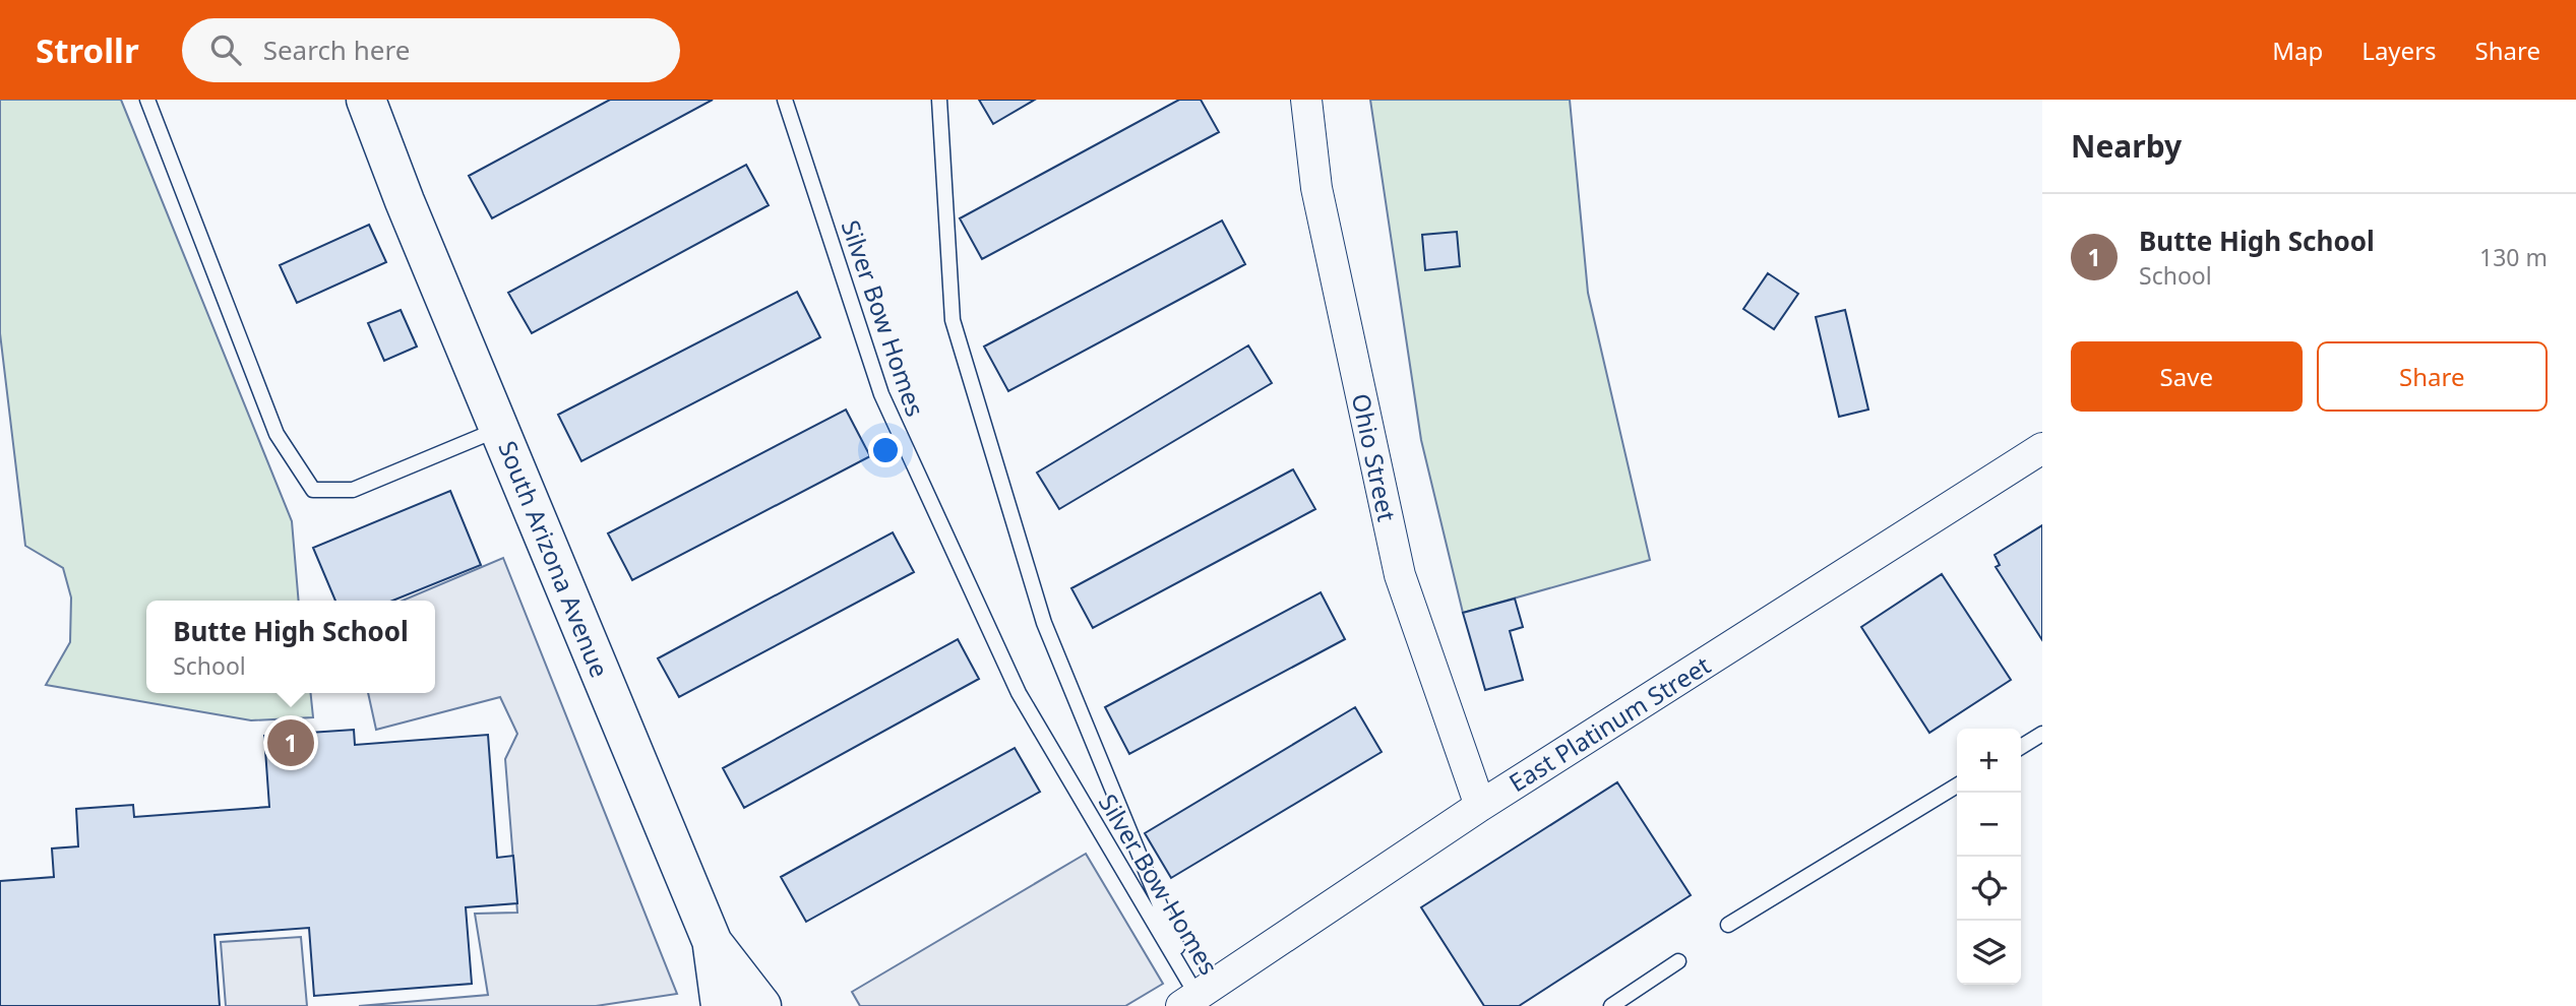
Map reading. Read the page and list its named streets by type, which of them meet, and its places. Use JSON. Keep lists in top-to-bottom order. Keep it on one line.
{"streets":{"main road":["South Arizona Avenue"],"street":["Ohio Street","East Platinum Street"],"lane":["Silver Bow Homes"]},"crossings":[["Silver Bow Homes","East Platinum Street"],["Ohio Street","East Platinum Street"]],"page":{"header":"Strollr","search":"Search here","nav":["Map","Layers","Share"],"heading":"Nearby","list":[{"mark":"1","name":"Butte High School","note":"School","value":"130 m"}],"buttons":["Save","Share"],"popup":["Butte High School","School"],"pins":"1","map_buttons":["+","−"]}}
